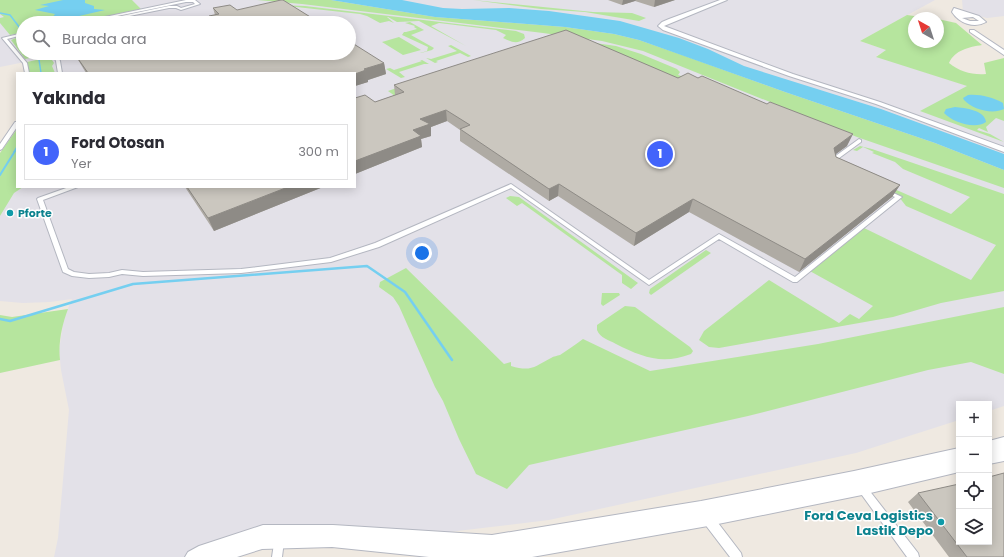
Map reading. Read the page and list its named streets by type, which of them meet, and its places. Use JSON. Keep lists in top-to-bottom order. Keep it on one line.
{"places":["Pforte","Ford Ceva Logistics Lastik Depo"],"north":"top left","page":{"search":"Burada ara","heading":"Yakında","list":[{"mark":"1","name":"Ford Otosan","note":"Yer","value":"300 m"}],"pins":"1","map_buttons":["+","−"]}}
